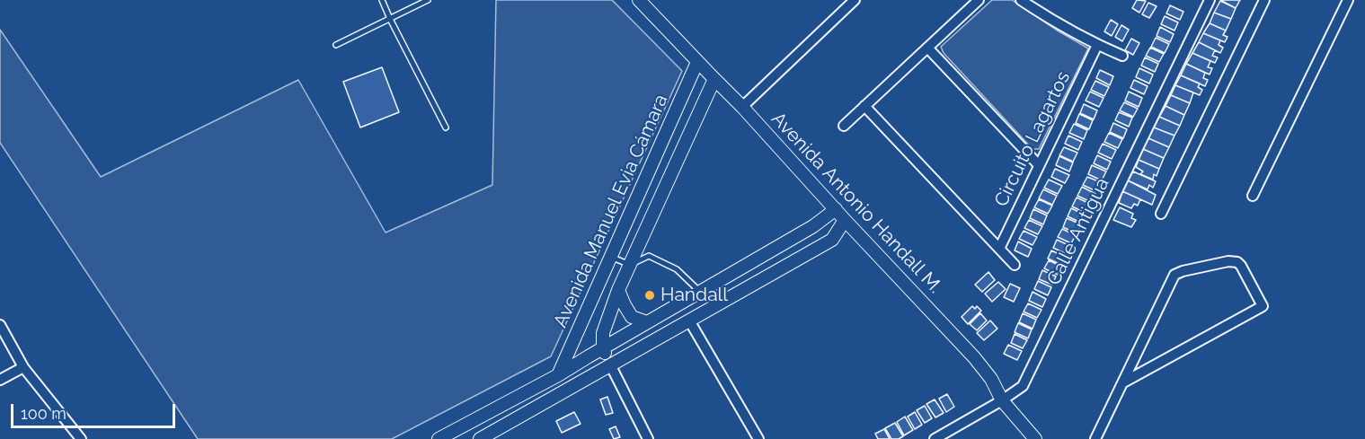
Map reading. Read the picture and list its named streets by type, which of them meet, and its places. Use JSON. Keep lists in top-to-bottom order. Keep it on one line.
{"streets":{"street":["Circuito Lagartos","Avenida Antonio Handall M.","Avenida Manuel Evia Cámara","Calle Antigua"]},"crossings":[["Avenida Antonio Handall M.","Avenida Manuel Evia Cámara"],["Avenida Antonio Handall M.","Calle Antigua"]],"places":["Handall"],"scale_bar":"100 m"}
